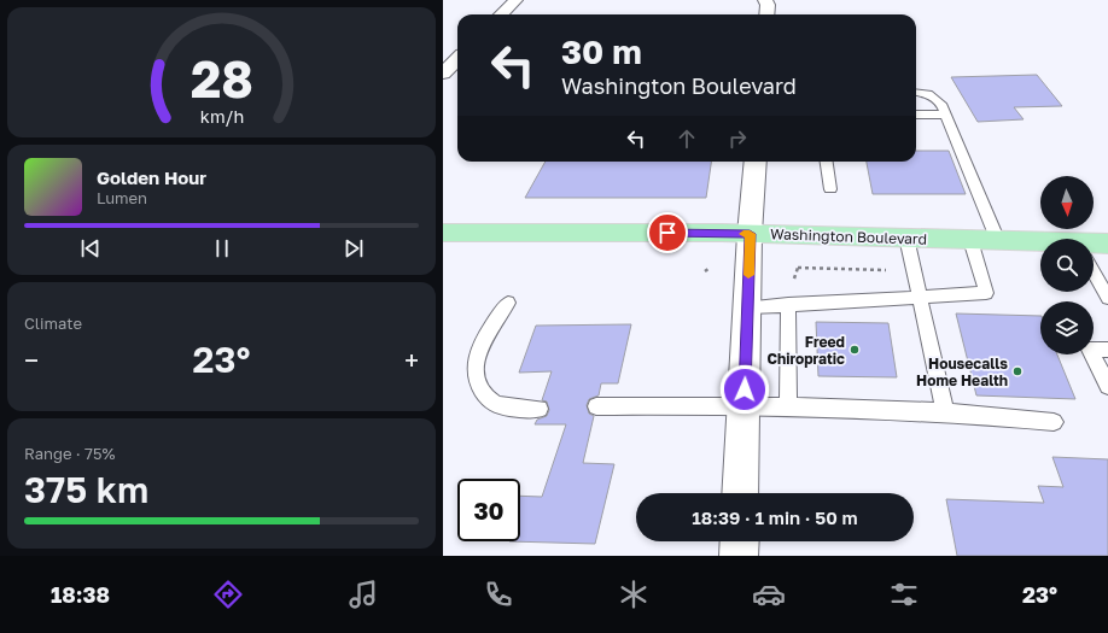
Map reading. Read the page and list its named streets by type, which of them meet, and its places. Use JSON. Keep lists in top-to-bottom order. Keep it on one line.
{"streets":{"main road":["Washington Boulevard"]},"places":["Freed Chiropratic","Housecalls Home Health"],"north":"bottom","page":{"turn":["30 m","Washington Boulevard"],"song":["Golden Hour","Lumen"],"tile":["Climate",["Range · 75%","375 km"]],"heat":["−","23°","+"],"limit":"30","trip":"18:39 · 1 min · 50 m","tabs":["18:38","23°"],"gauge":["28","km/h"]}}
